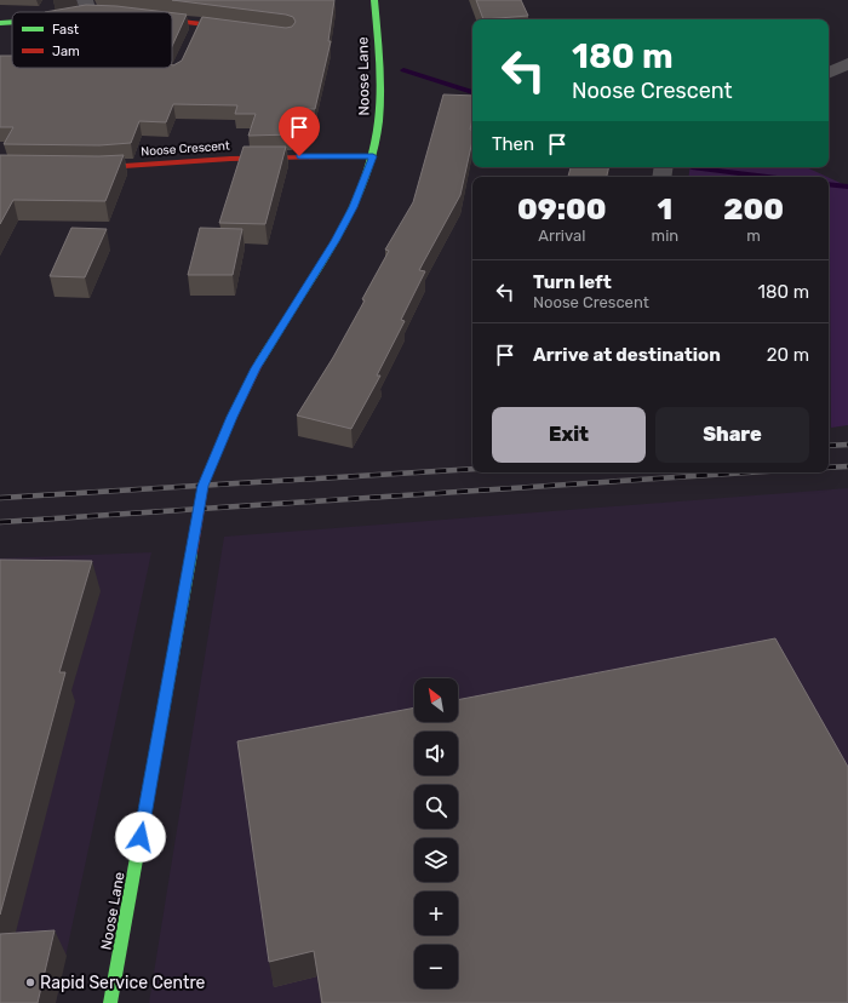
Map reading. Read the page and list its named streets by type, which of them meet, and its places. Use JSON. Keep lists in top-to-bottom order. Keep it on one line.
{"streets":{"street":["Noose Lane","Noose Crescent"]},"crossings":[["Noose Lane","Noose Crescent"]],"places":["Rapid Service Centre"],"legend":["Fast","Jam"],"north":"top left","page":{"turn":["180 m","Noose Crescent"],"then":"Then","eta":["09:00","Arrival","1","min","200","m"],"list":[{"name":"Turn left","note":"Noose Crescent","value":"180 m"},{"name":"Arrive at destination","value":"20 m"}],"buttons":["Exit","Share"],"map_buttons":["+","−"]}}
